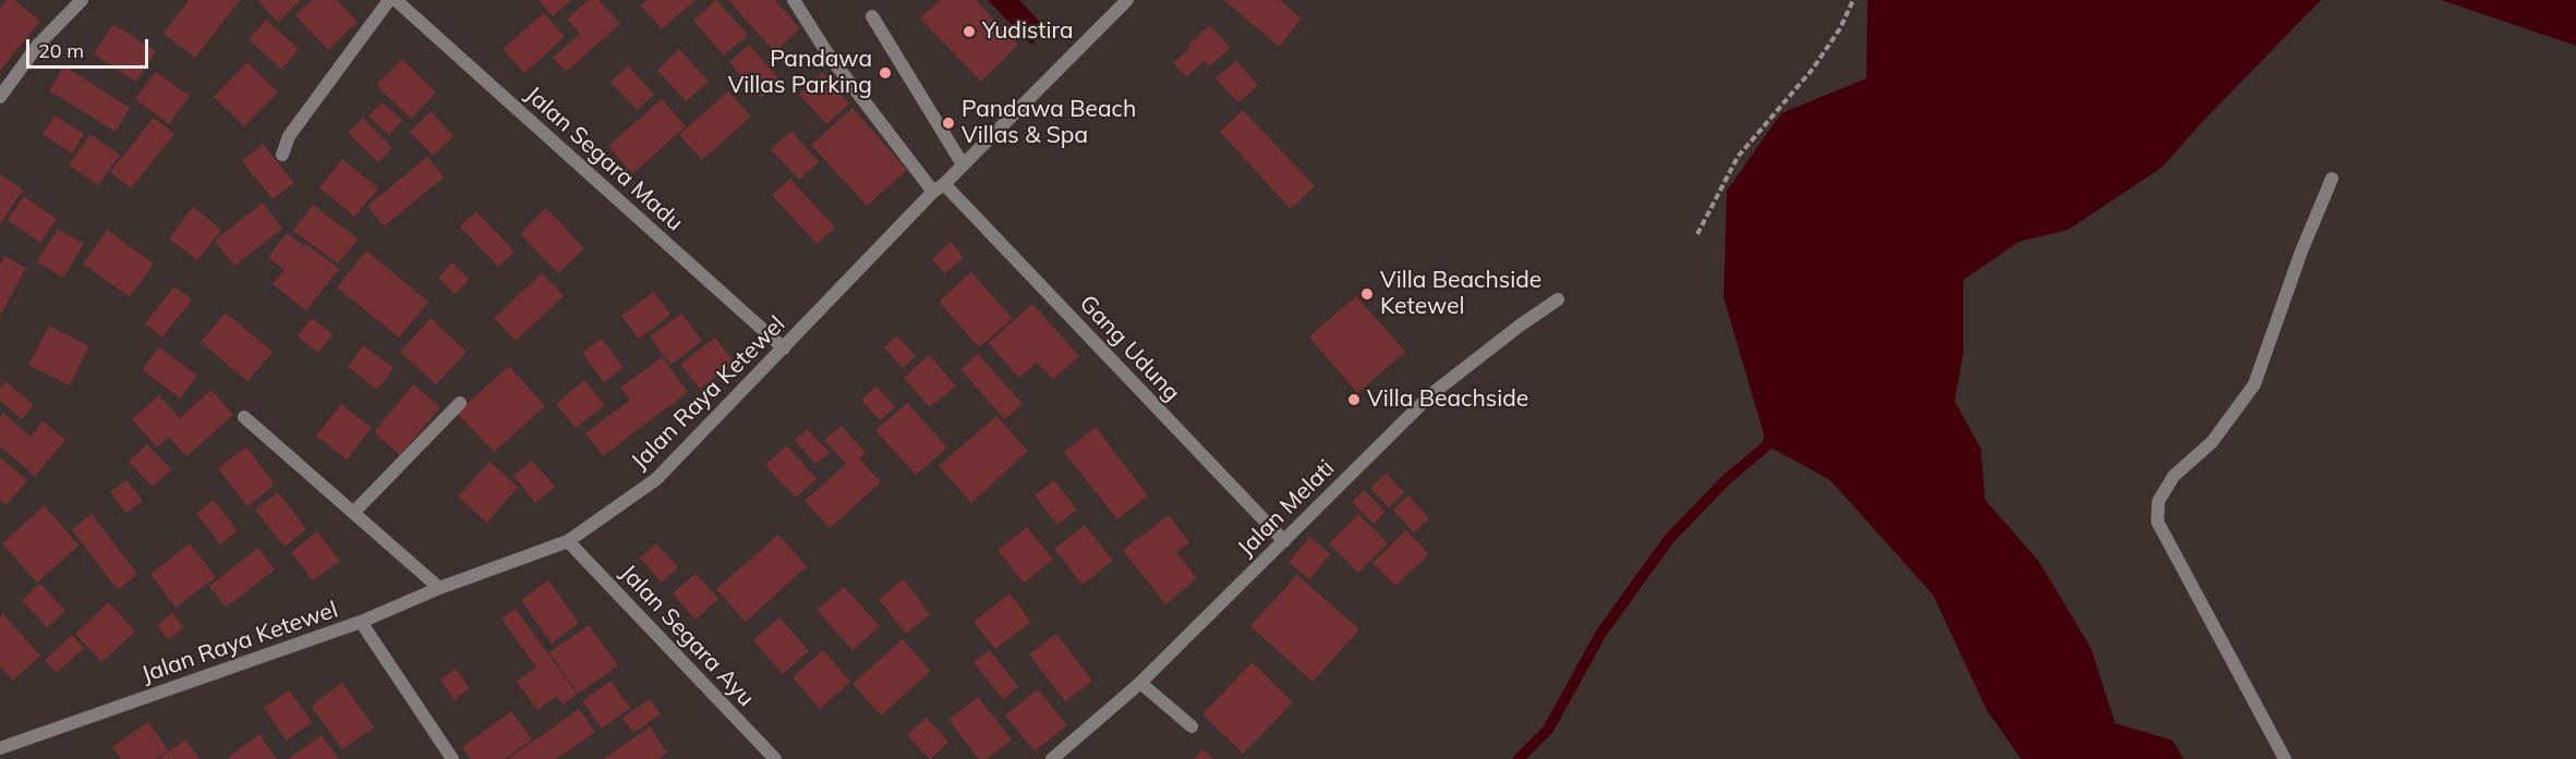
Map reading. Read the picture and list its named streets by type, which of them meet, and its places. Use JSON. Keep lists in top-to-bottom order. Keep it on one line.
{"streets":{"street":["Jalan Segara Madu","Gang Udung","Jalan Raya Ketewel","Jalan Melati","Jalan Segara Ayu"]},"crossings":[["Jalan Segara Madu","Jalan Raya Ketewel"],["Gang Udung","Jalan Raya Ketewel"],["Gang Udung","Jalan Melati"],["Jalan Raya Ketewel","Jalan Segara Ayu"]],"places":["Yudistira","Pandawa Villas Parking","Pandawa Beach Villas & Spa","Villa Beachside Ketewel","Villa Beachside"],"scale_bar":"20 m"}
